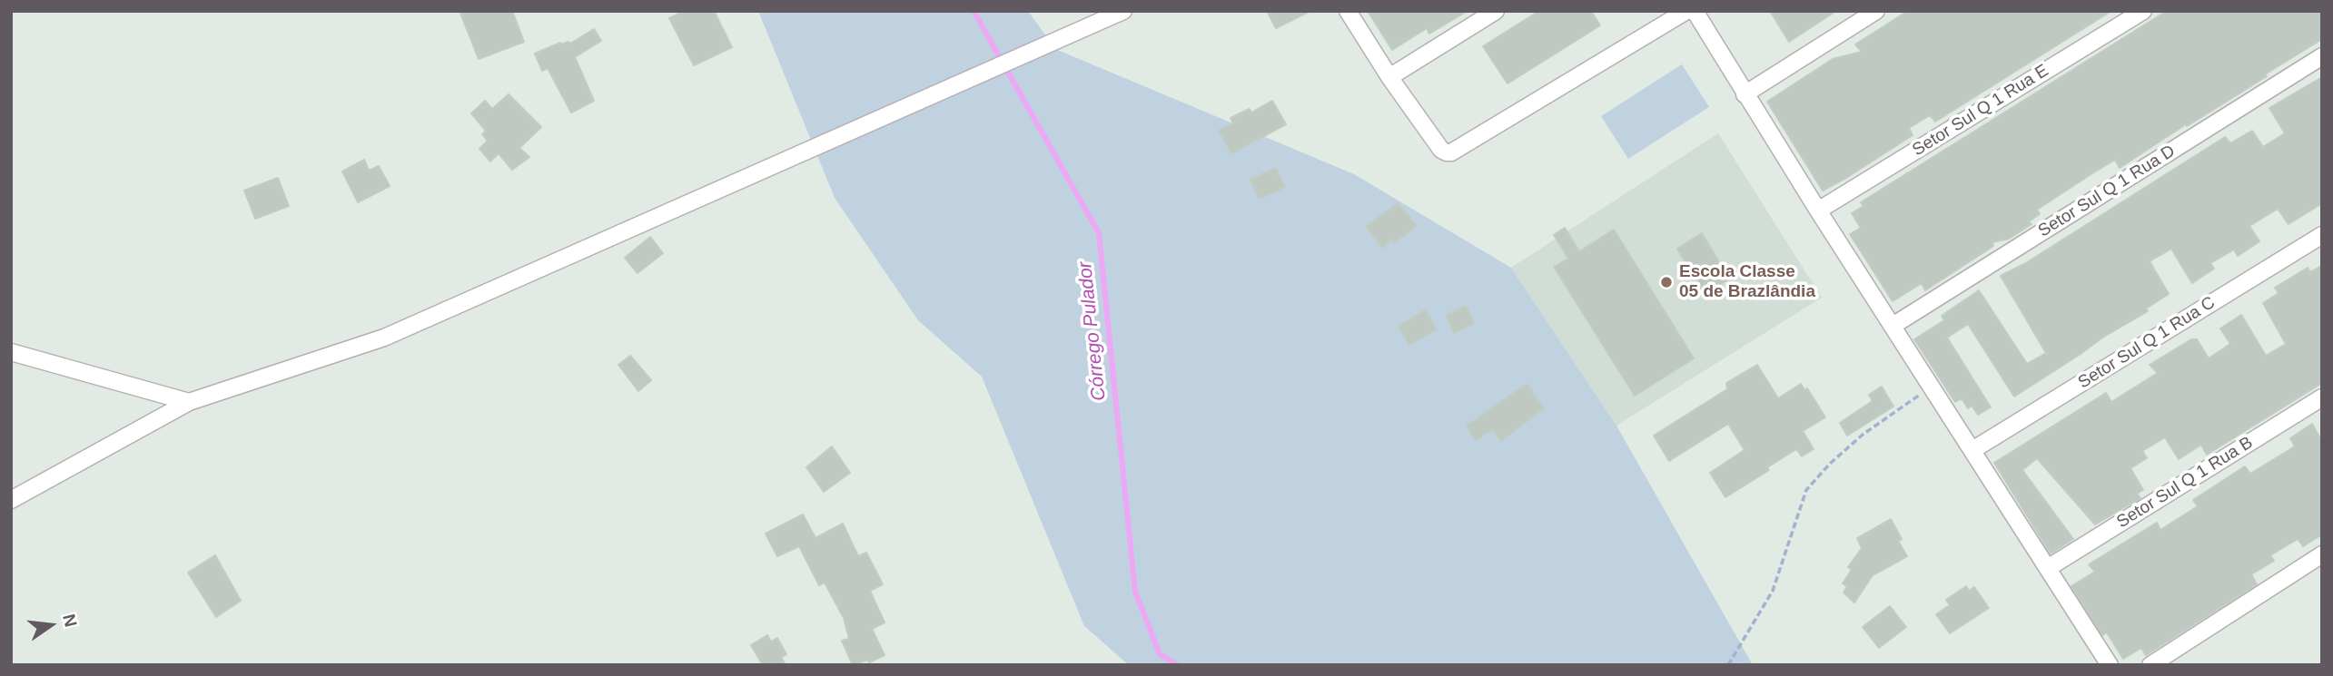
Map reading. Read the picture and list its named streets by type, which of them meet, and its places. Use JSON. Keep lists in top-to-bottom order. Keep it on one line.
{"streets":{"street":["Setor Sul Q 1 Rua E","Setor Sul Q 1 Rua D","Setor Sul Q 1 Rua C","Setor Sul Q 1 Rua B"]},"water":["Córrego Pulador"],"places":["Escola Classe 05 de Brazlândia"],"north":"right"}
